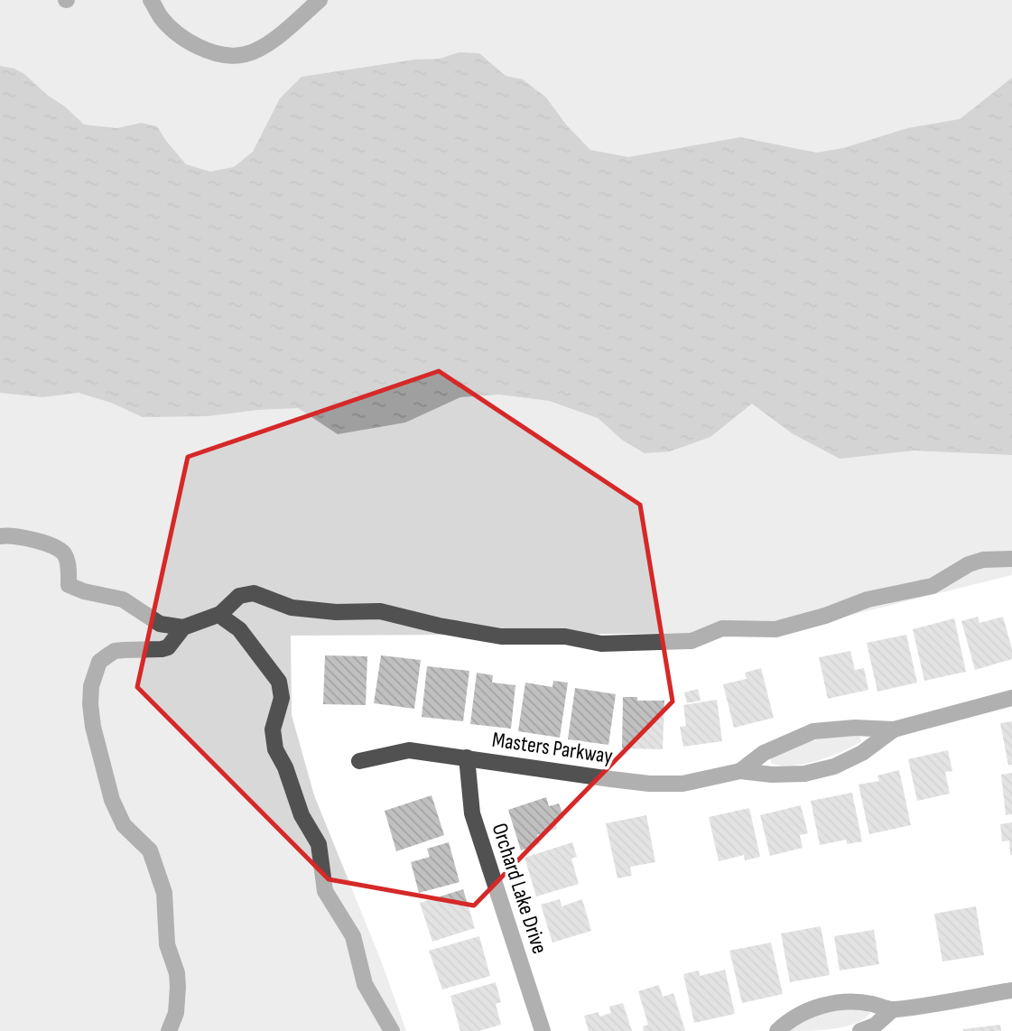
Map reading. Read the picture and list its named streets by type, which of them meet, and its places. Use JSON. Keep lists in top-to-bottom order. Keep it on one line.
{"streets":{"street":["Masters Parkway","Orchard Lake Drive"]},"crossings":[["Masters Parkway","Orchard Lake Drive"]]}
